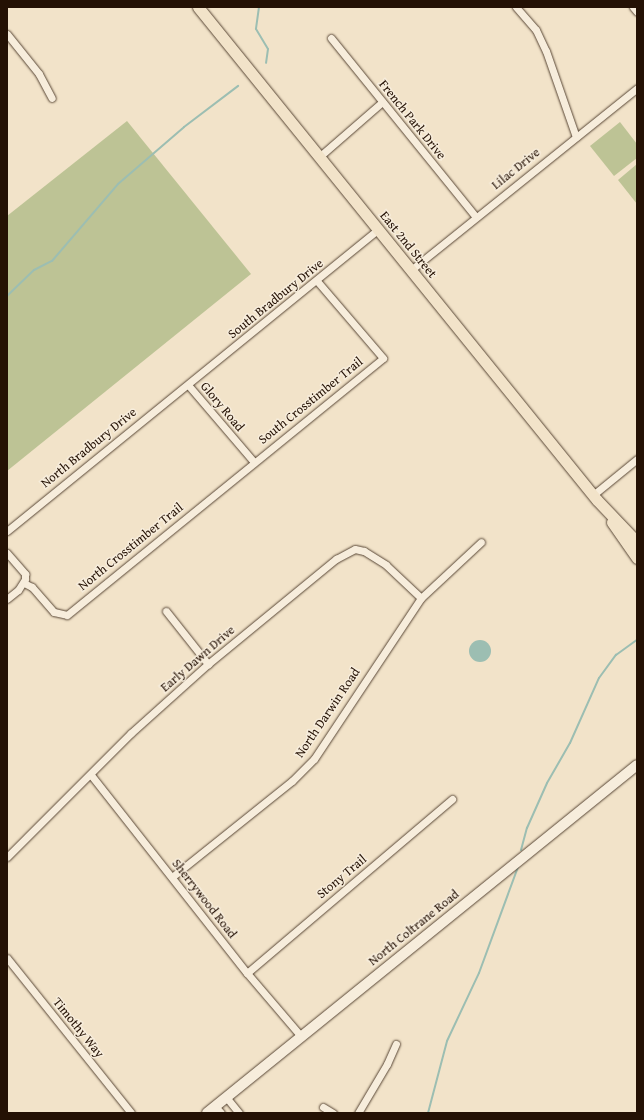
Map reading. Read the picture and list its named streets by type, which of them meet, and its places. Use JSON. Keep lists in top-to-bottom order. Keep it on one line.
{"streets":{"main road":["East 2nd Street"],"street":["French Park Drive","Lilac Drive","South Bradbury Drive","South Crosstimber Trail","Glory Road","North Bradbury Drive","North Crosstimber Trail","Early Dawn Drive","North Darwin Road","Stony Trail","Sherrywood Road","North Coltrane Road","Timothy Way"]},"crossings":[["French Park Drive","Lilac Drive"],["Lilac Drive","East 2nd Street"],["East 2nd Street","South Bradbury Drive"],["South Bradbury Drive","South Crosstimber Trail"],["South Bradbury Drive","Glory Road"],["South Bradbury Drive","North Bradbury Drive"],["South Crosstimber Trail","Glory Road"],["South Crosstimber Trail","North Crosstimber Trail"],["Glory Road","North Bradbury Drive"],["Glory Road","North Crosstimber Trail"],["Early Dawn Drive","North Darwin Road"],["Early Dawn Drive","Sherrywood Road"],["North Darwin Road","Sherrywood Road"],["Stony Trail","Sherrywood Road"],["Sherrywood Road","North Coltrane Road"]]}
